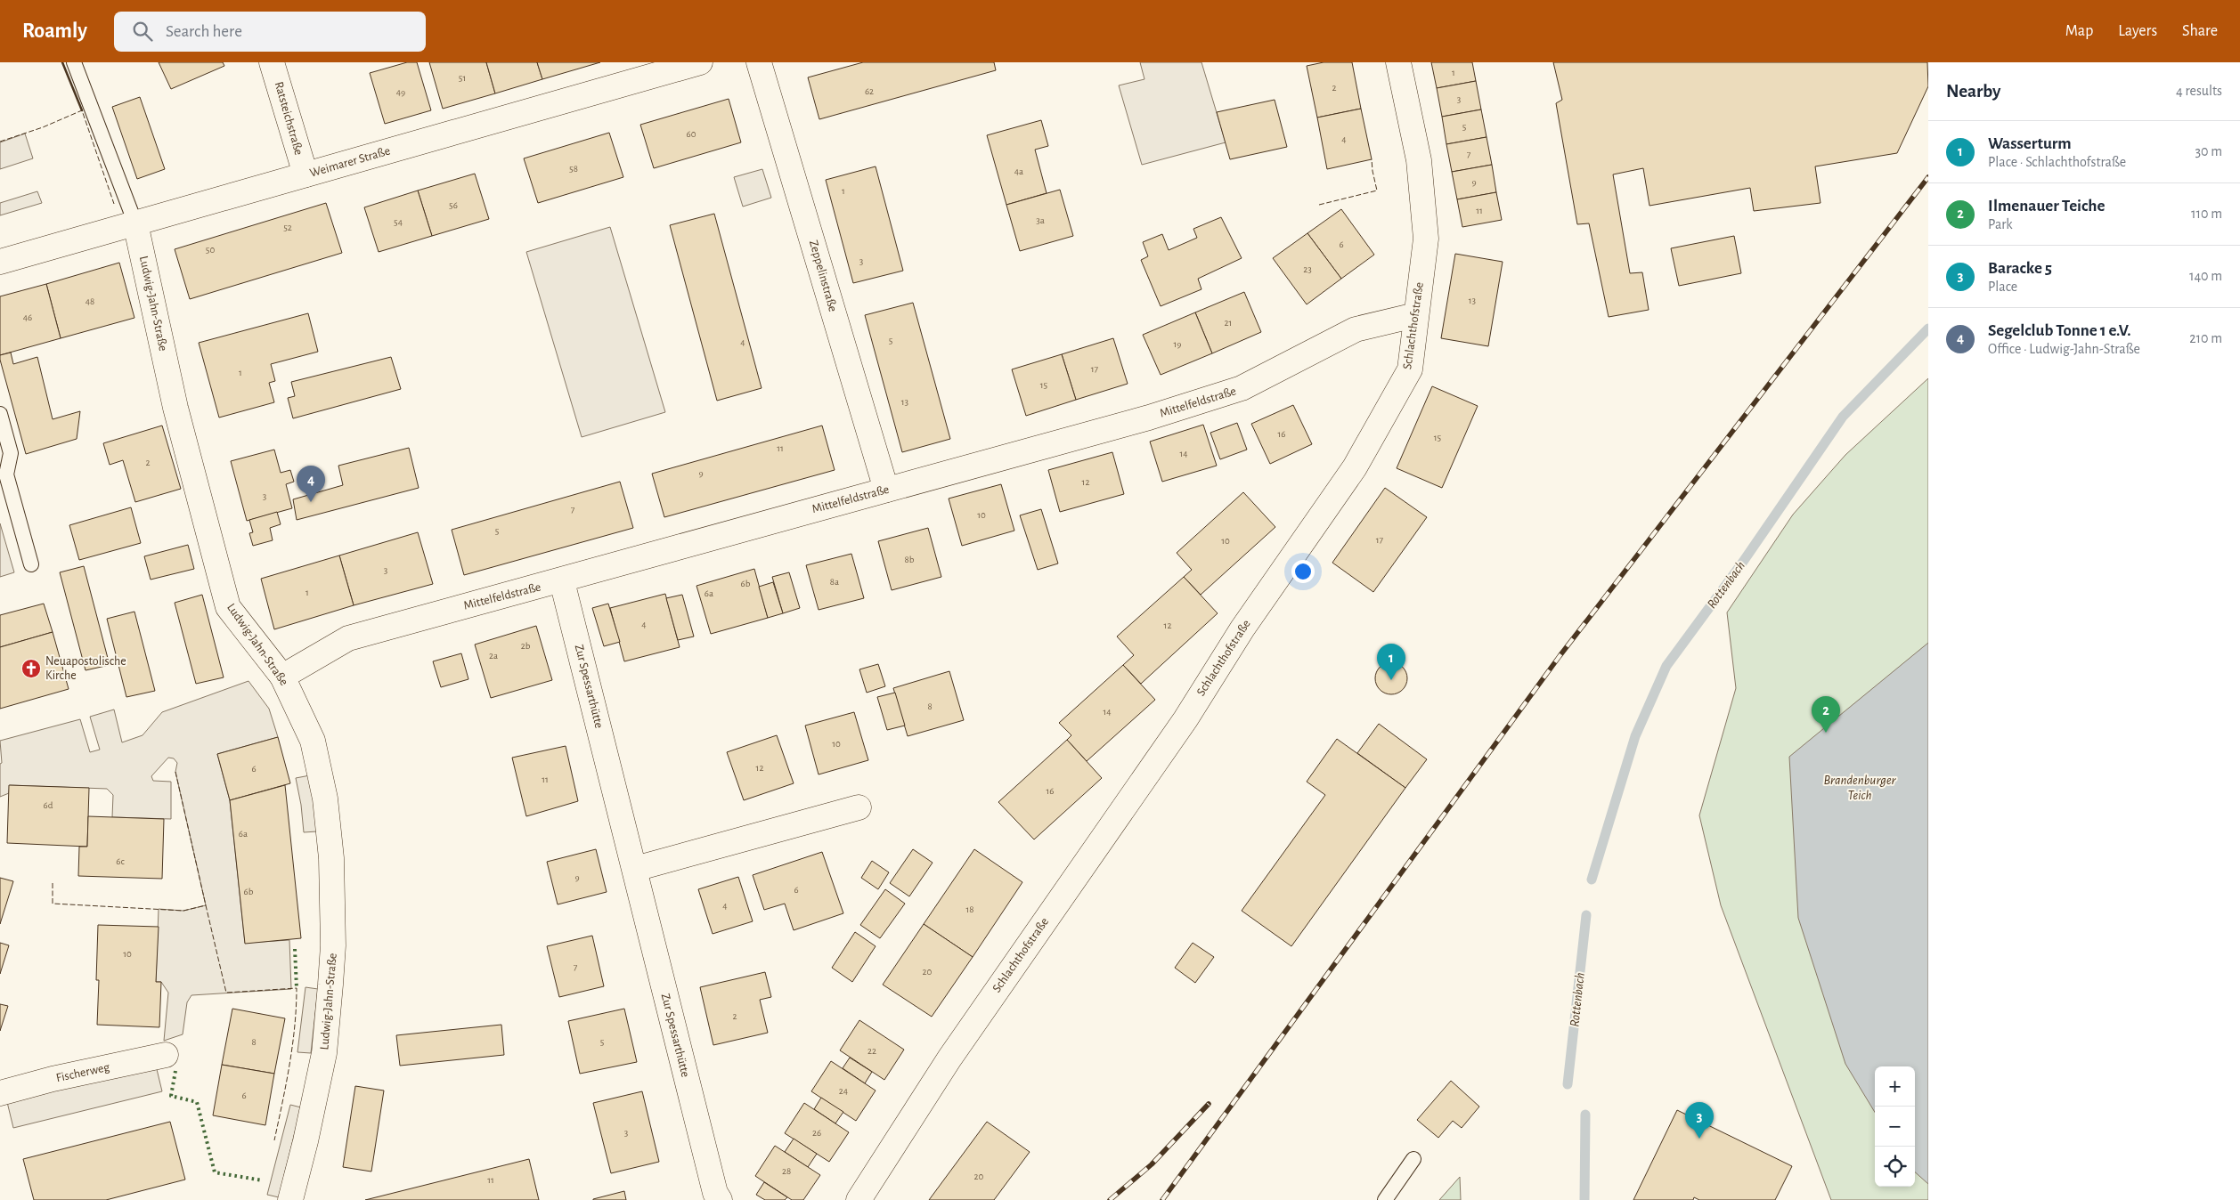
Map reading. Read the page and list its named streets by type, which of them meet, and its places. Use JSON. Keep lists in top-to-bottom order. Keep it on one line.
{"streets":{"street":["Ratsteichstraße","Weimarer Straße","Zeppelinstraße","Ludwig-Jahn-Straße","Schlachthofstraße","Mittelfeldstraße","Zur Spessarthütte","Fischerweg"]},"crossings":[["Ratsteichstraße","Weimarer Straße"],["Weimarer Straße","Ludwig-Jahn-Straße"],["Zeppelinstraße","Mittelfeldstraße"],["Ludwig-Jahn-Straße","Mittelfeldstraße"],["Schlachthofstraße","Mittelfeldstraße"],["Mittelfeldstraße","Zur Spessarthütte"]],"water":["Rottenbach","Brandenburger Teich"],"places":{"church":["Neuapostolische Kirche"]},"house_numbers":["1","51","2","62","49","3","5","60","4","7","58","4a","9","1","56","11","3a","54","52","6","50","3","23","13","48","46","21","5","4","19","17","1","15","13","16","15","11","14","2","9","12","3","7","10","5","17","10","8b","3","8a","6b","1","6a","4","12","2b","2a","8","14","10","12","6","11","16","6d","6a","6c","9","6","6b","4","18","10","7","20","2","8","5","22","24","6","3","26","28","20","11"],"page":{"header":"Roamly","search":"Search here","nav":["Map","Layers","Share"],"heading":["Nearby","4 results"],"list":[{"mark":"1","name":"Wasserturm","note":"Place · Schlachthofstraße","value":"30 m"},{"mark":"2","name":"Ilmenauer Teiche","note":"Park","value":"110 m"},{"mark":"3","name":"Baracke 5","note":"Place","value":"140 m"},{"mark":"4","name":"Segelclub Tonne 1 e.V.","note":"Office · Ludwig-Jahn-Straße","value":"210 m"}],"pins":["4","1","2","3"],"map_buttons":["+","−"]}}
